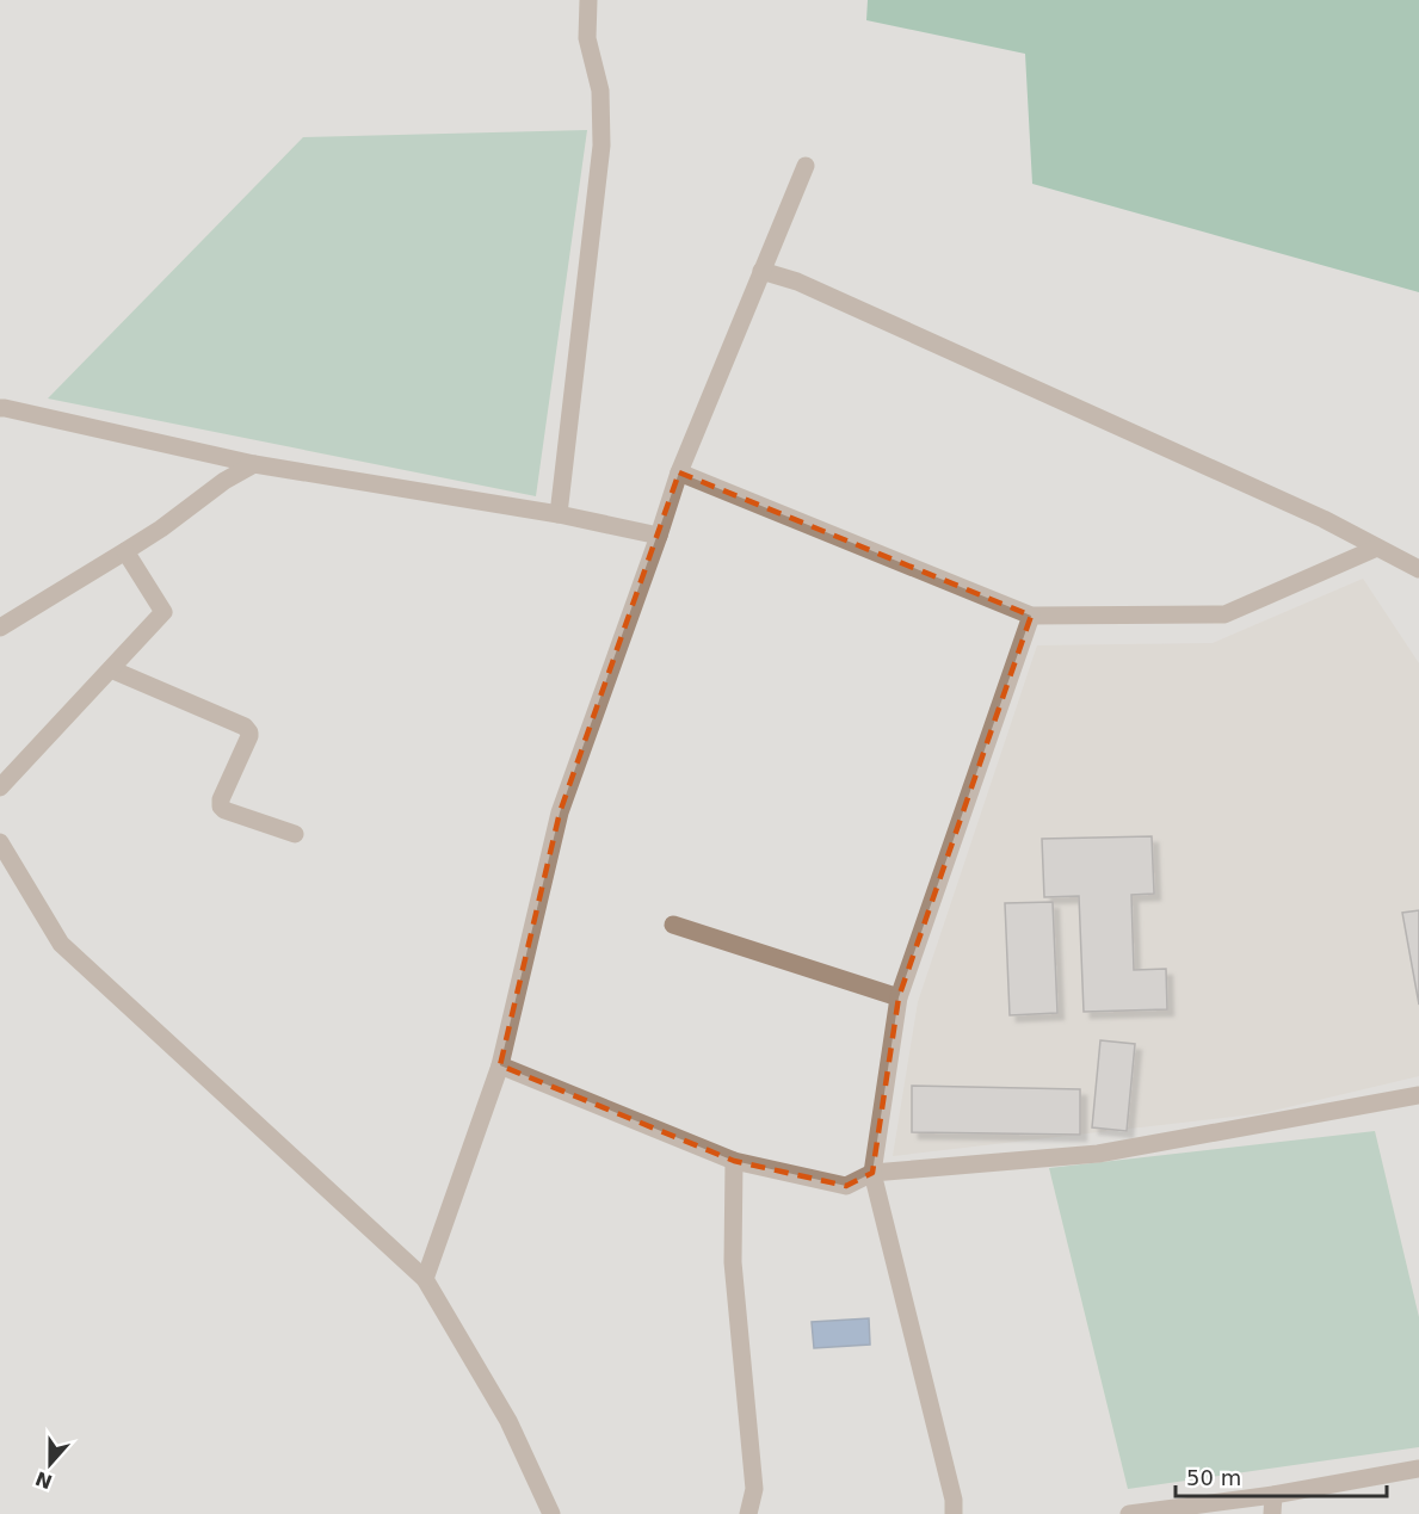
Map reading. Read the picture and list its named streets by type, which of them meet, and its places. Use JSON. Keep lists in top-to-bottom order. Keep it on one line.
{"scale_bar":"50 m","north":"bottom"}
